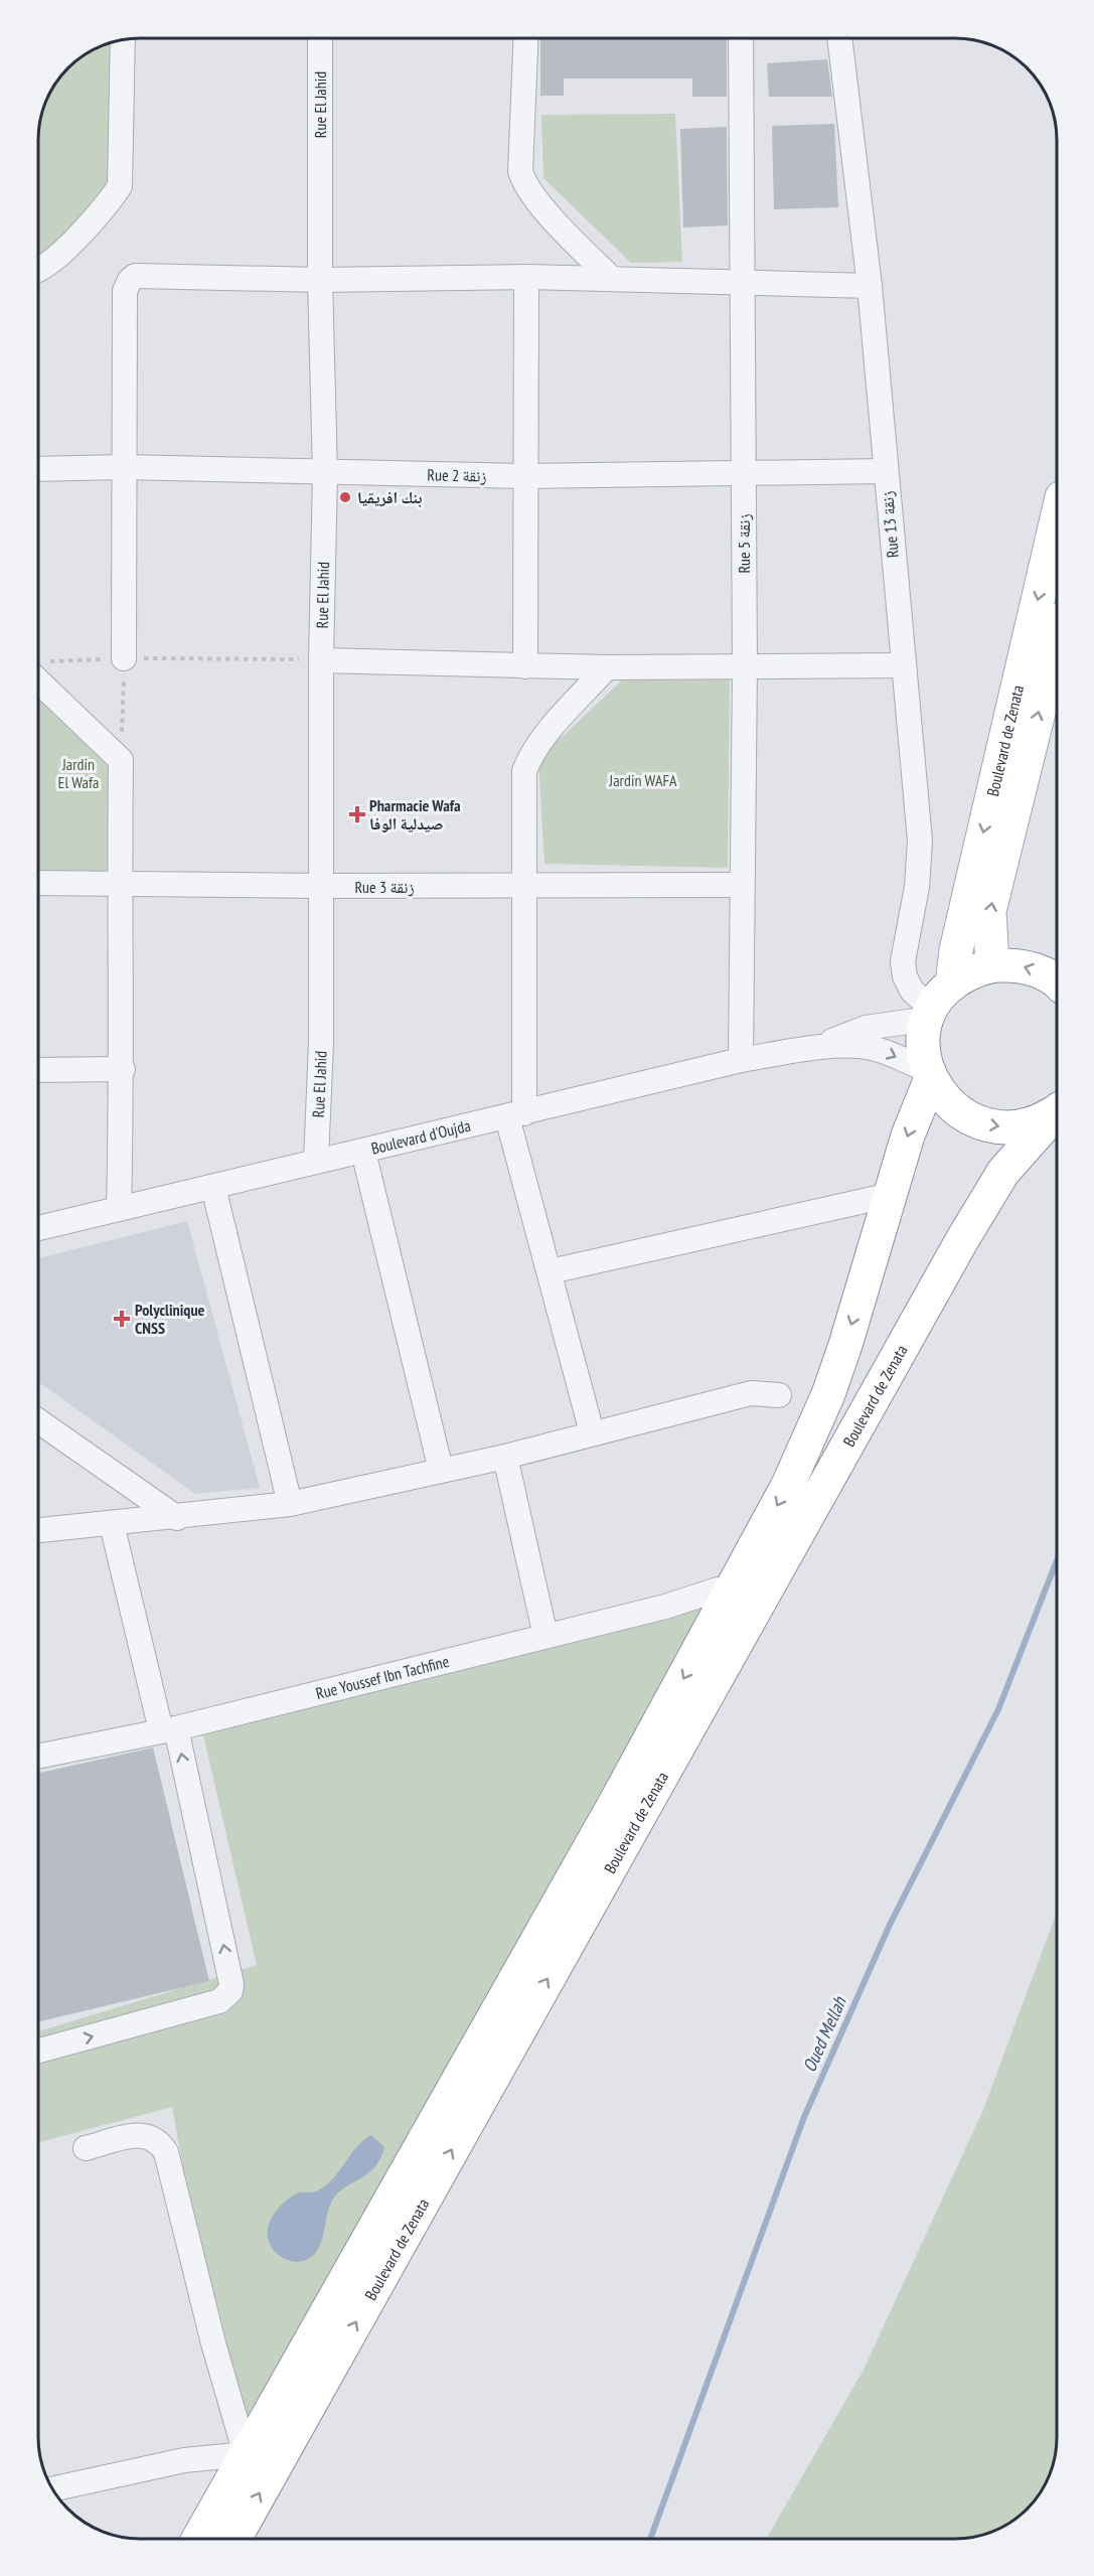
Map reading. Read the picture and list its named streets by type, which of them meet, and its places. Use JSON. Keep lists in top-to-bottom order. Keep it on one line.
{"streets":{"main road":["Boulevard de Zenata"],"street":["Rue El Jahid","Rue 2 زنقة","Rue 13 زنقة","Rue 5 زنقة","Rue 3 زنقة","Boulevard d'Oujda","Rue Youssef Ibn Tachfine"]},"crossings":[["Rue El Jahid","Rue 2 زنقة"],["Rue El Jahid","Rue 3 زنقة"],["Rue El Jahid","Boulevard d'Oujda"],["Rue 2 زنقة","Rue 13 زنقة"],["Rue 2 زنقة","Rue 5 زنقة"],["Rue 13 زنقة","Boulevard de Zenata"],["Rue 13 زنقة","Boulevard d'Oujda"],["Rue 5 زنقة","Rue 3 زنقة"],["Rue 5 زنقة","Boulevard d'Oujda"],["Boulevard de Zenata","Boulevard d'Oujda"],["Boulevard de Zenata","Rue Youssef Ibn Tachfine"]],"water":["Oued Mellah"],"parks":["Jardin El Wafa","Jardin WAFA"],"places":{"other":["بنك افريقيا"],"health":["Pharmacie Wafa صيدلية الوفا","Polyclinique CNSS"]}}
